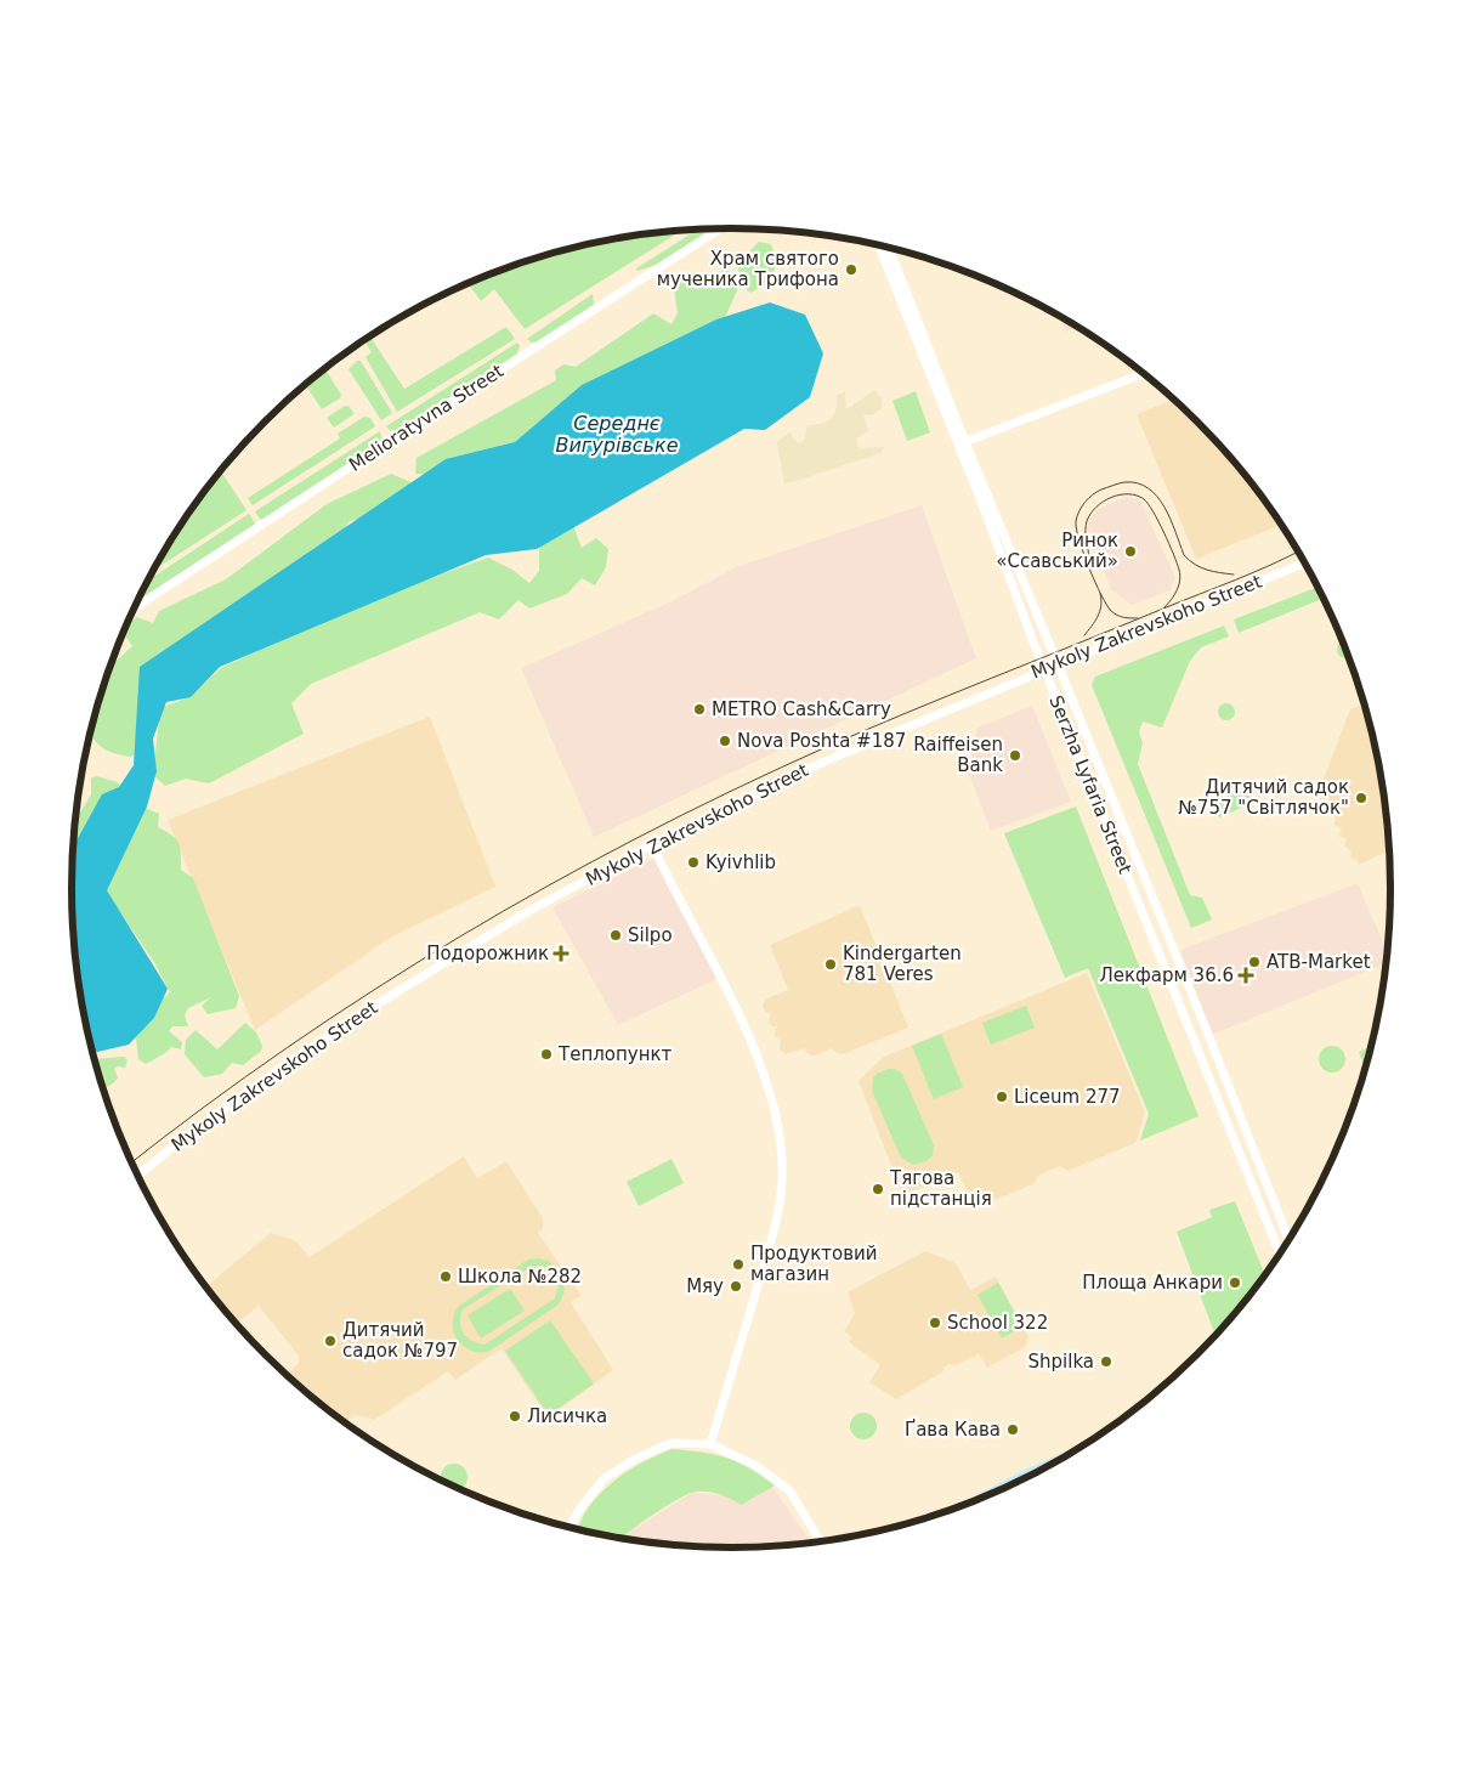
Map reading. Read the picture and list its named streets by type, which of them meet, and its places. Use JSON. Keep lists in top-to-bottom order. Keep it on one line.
{"streets":{"street":["Melioratyvna Street","Mykoly Zakrevskoho Street","Serzha Lyfaria Street"]},"crossings":[["Mykoly Zakrevskoho Street","Serzha Lyfaria Street"]],"water":["Середнє Вигурівське"],"places":{"other":["Храм святого мученика Трифона","Ринок «Ссавський»","METRO Cash&Carry","Nova Poshta #187","Raiffeisen Bank","Дитячий садок №757 \"Світлячок\"","Kyivhlib","Silpo","ATB-Market","Kindergarten 781 Veres","Теплопункт","Liceum 277","Тягова пiдстанцiя","Продуктовий магазин","Школа №282","Площа Анкари","Мяу","School 322","Дитячий садок №797","Shpilka","Лисичка","Ґава Кава"],"health":["Подорожник","Лекфарм 36.6"]}}
